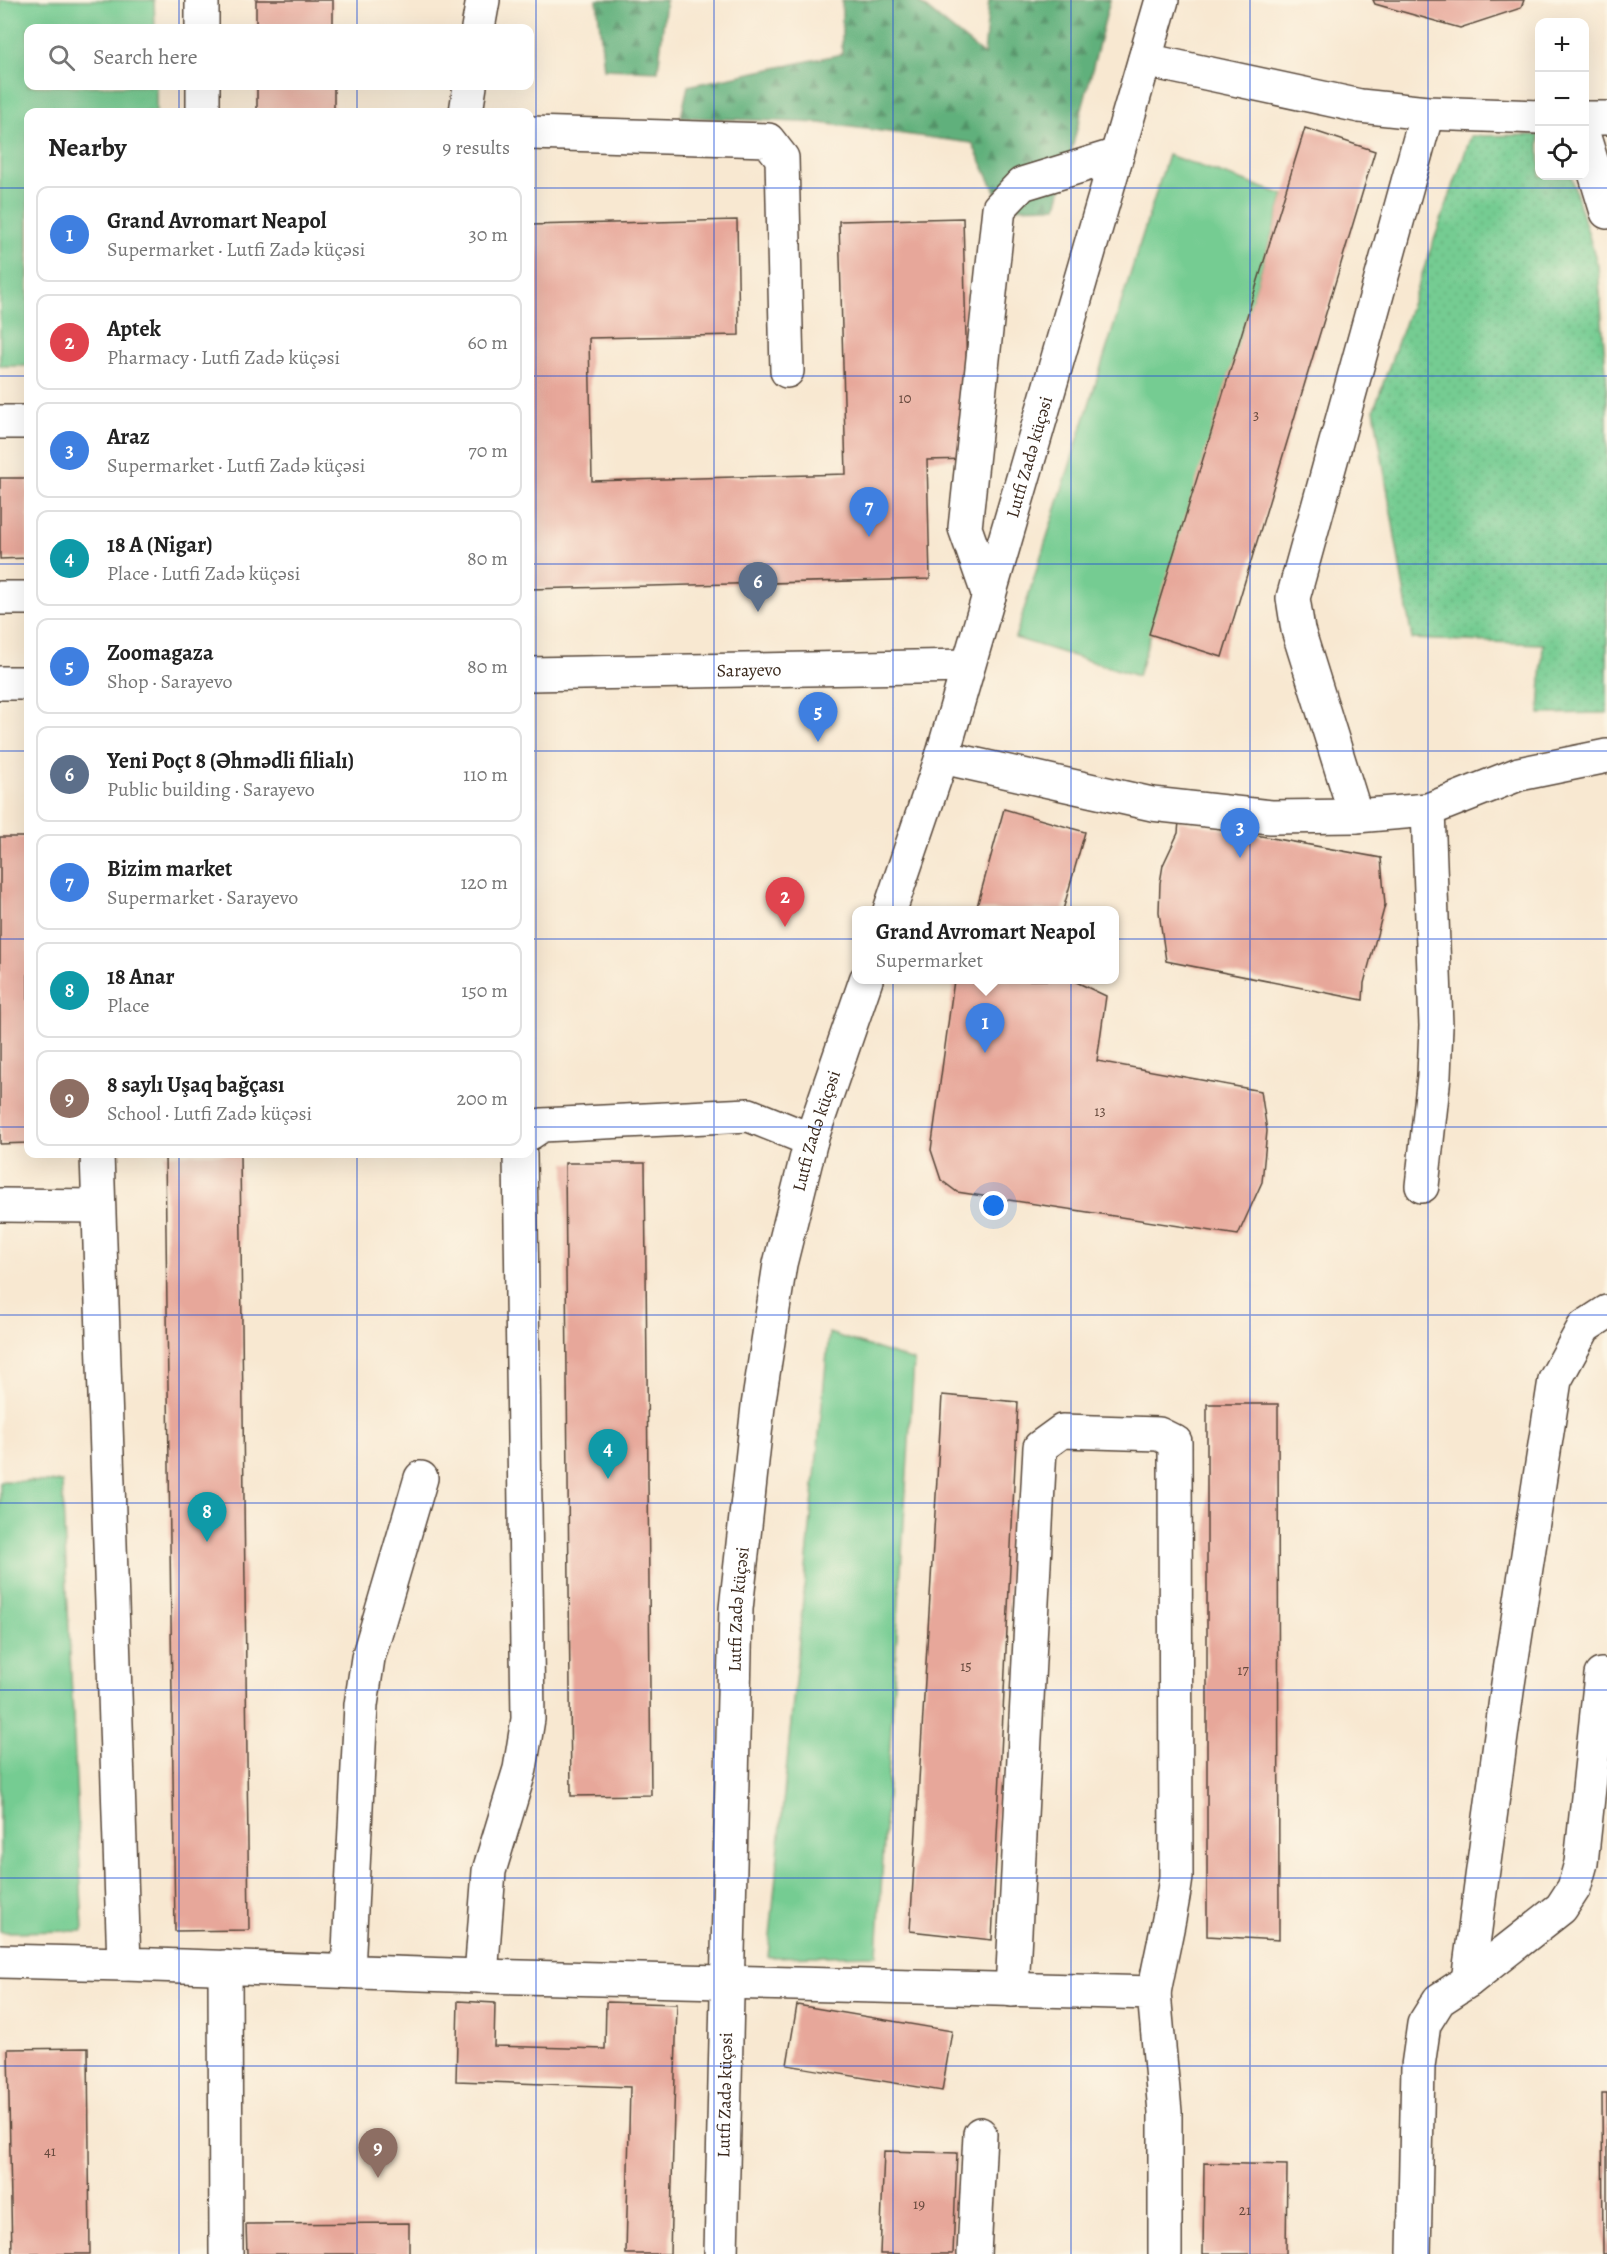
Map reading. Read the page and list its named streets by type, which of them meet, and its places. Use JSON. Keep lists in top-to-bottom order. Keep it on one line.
{"streets":{"main road":["Lutfi Zadə küçəsi","Sarayevo"]},"crossings":[["Lutfi Zadə küçəsi","Sarayevo"]],"house_numbers":["10","3","13","15","17","41","19","21"],"page":{"map_buttons":["+","−"],"search":"Search here","heading":["Nearby","9 results"],"list":[{"mark":"1","name":"Grand Avromart Neapol","note":"Supermarket · Lutfi Zadə küçəsi","value":"30 m"},{"mark":"2","name":"Aptek","note":"Pharmacy · Lutfi Zadə küçəsi","value":"60 m"},{"mark":"3","name":"Araz","note":"Supermarket · Lutfi Zadə küçəsi","value":"70 m"},{"mark":"4","name":"18 A (Nigar)","note":"Place · Lutfi Zadə küçəsi","value":"80 m"},{"mark":"5","name":"Zoomagaza","note":"Shop · Sarayevo","value":"80 m"},{"mark":"6","name":"Yeni Poçt 8 (Əhmədli filialı)","note":"Public building · Sarayevo","value":"110 m"},{"mark":"7","name":"Bizim market","note":"Supermarket · Sarayevo","value":"120 m"},{"mark":"8","name":"18 Anar","note":"Place","value":"150 m"},{"mark":"9","name":"8 saylı Uşaq bağçası","note":"School · Lutfi Zadə küçəsi","value":"200 m"}],"pins":["7","6","5","3","2","1","4","8","9"],"popup":["Grand Avromart Neapol","Supermarket"]}}
